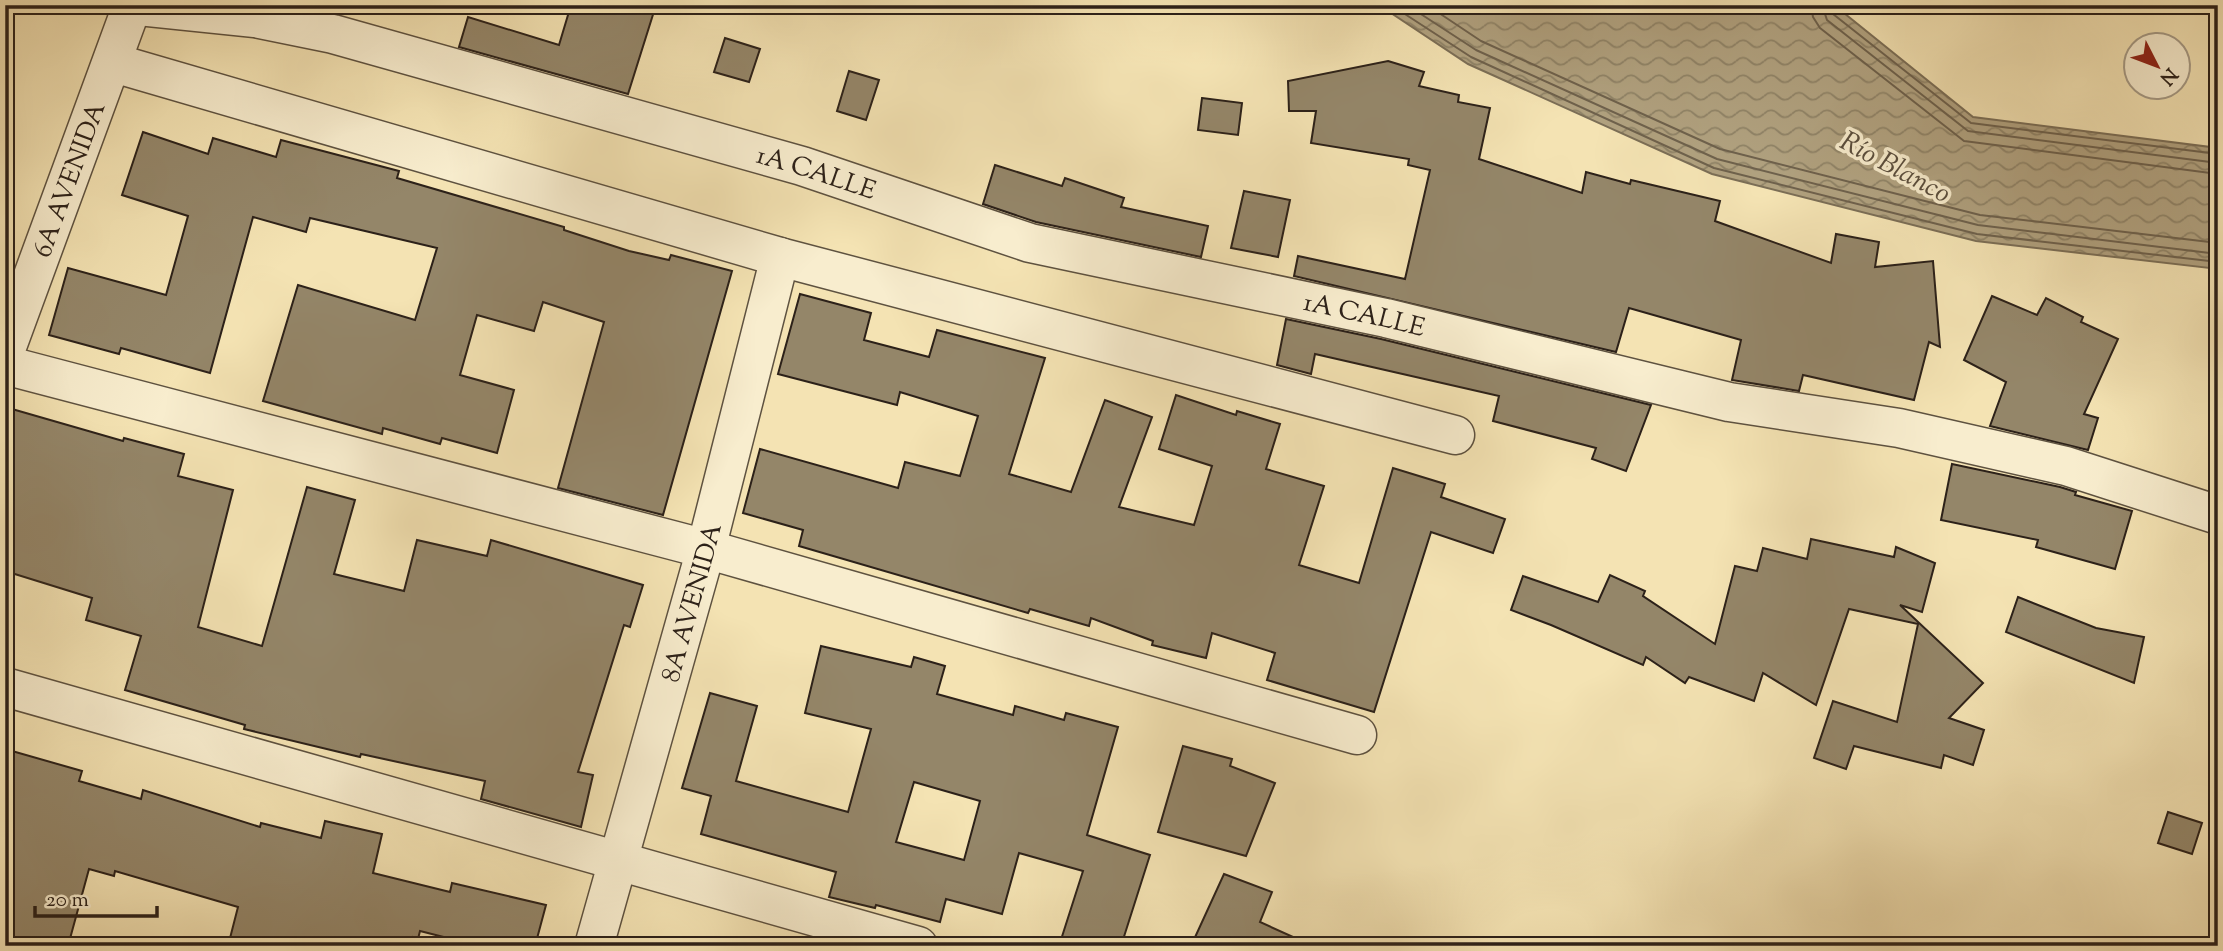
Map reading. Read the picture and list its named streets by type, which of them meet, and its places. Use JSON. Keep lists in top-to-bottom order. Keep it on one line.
{"streets":{"street":["1A CALLE","6A AVENIDA","8A AVENIDA"]},"crossings":[["1A CALLE","6A AVENIDA"]],"water":["Río Blanco"],"scale_bar":"20 m","north":"bottom right"}
